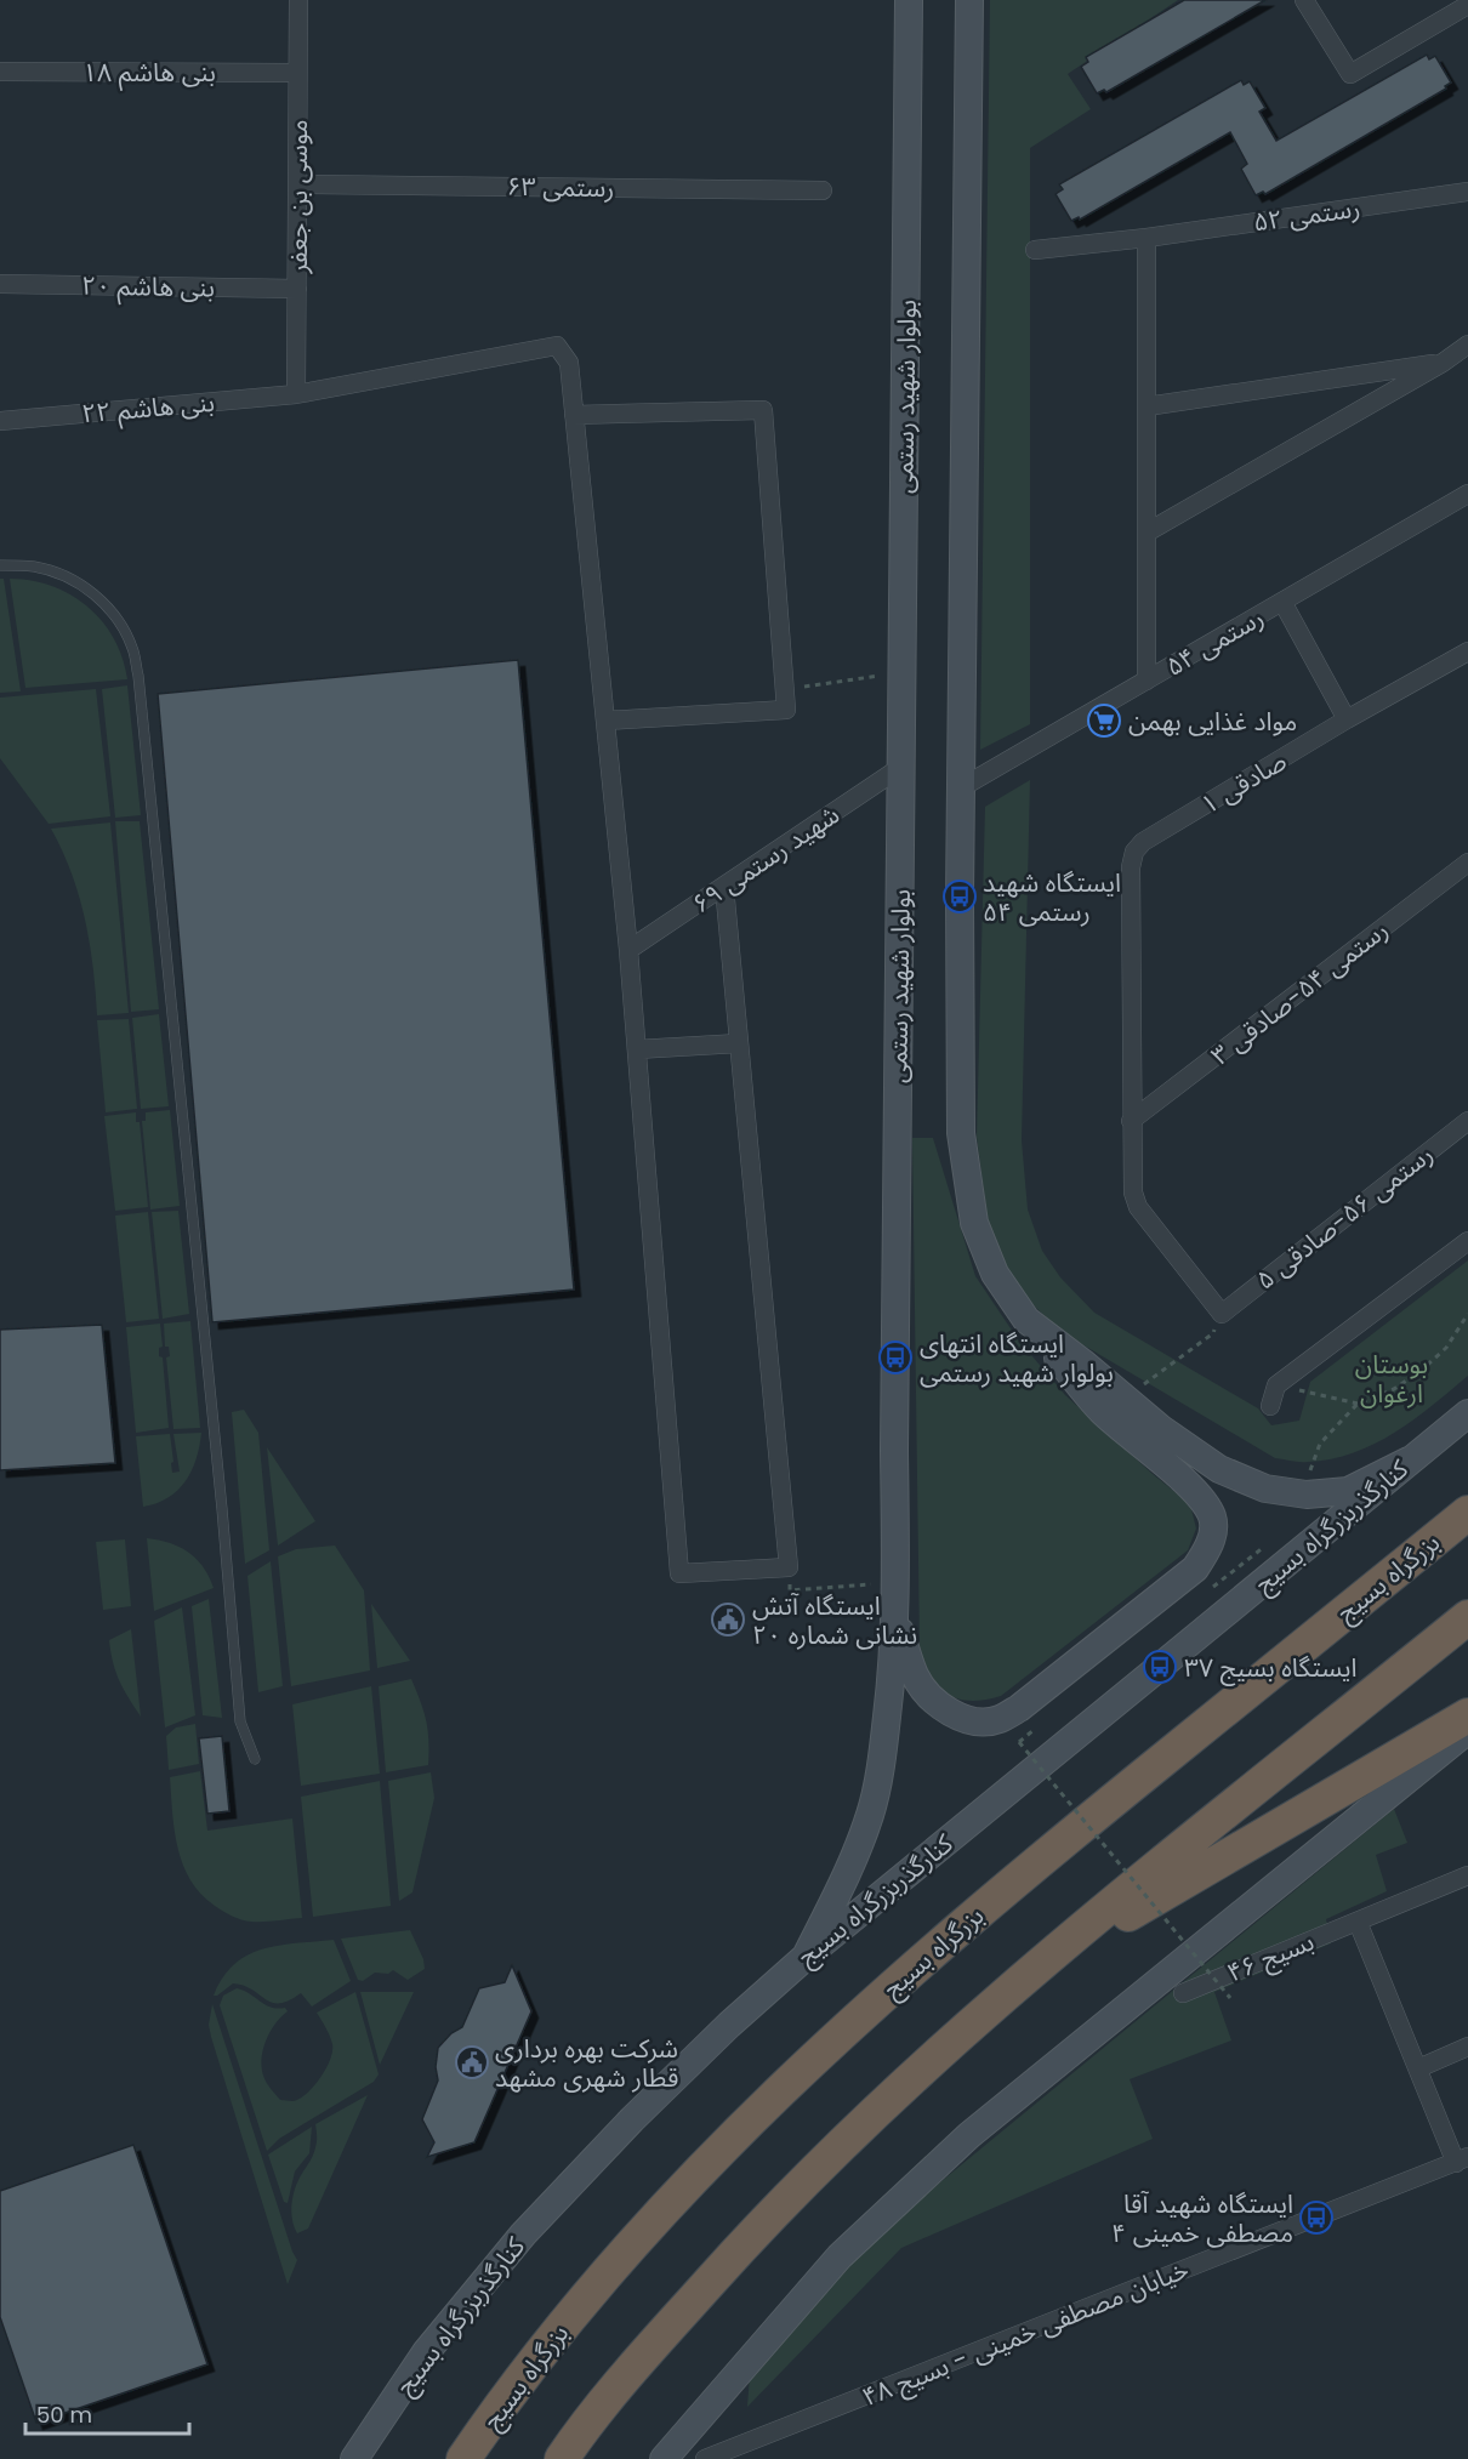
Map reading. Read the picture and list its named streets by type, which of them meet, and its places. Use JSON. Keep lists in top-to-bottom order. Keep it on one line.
{"streets":{"highway":["بزرگراه بسیج"],"main road":["بولوار شهید رستمی","کنارگذربزرگراه بسیج"],"street":["بنی هاشم ۱۸","رستمی ۶۳","موسی بن جعفر","رستمی ۵۲","بنی هاشم ۲۰","بنی هاشم ۲۲","رستمی ۵۴","صادقی ۱","شهید رستمی ۶۹","رستمی ۵۴-صادقی ۳","رستمی ۵۶-صادقی ۵","بسیج ۴۶","خیابان مصطفی خمینی - بسیج ۴۸"]},"crossings":[["بنی هاشم ۱۸","موسی بن جعفر"],["رستمی ۶۳","موسی بن جعفر"],["موسی بن جعفر","بنی هاشم ۲۰"],["موسی بن جعفر","بنی هاشم ۲۲"],["بولوار شهید رستمی","شهید رستمی ۶۹"],["بولوار شهید رستمی","کنارگذربزرگراه بسیج"],["صادقی ۱","رستمی ۵۴-صادقی ۳"]],"parks":["بوستان ارغوان"],"places":{"supermarket":["مواد غذایی بهمن"],"bus stop":["ایستگاه شهید رستمی ۵۴","ایستگاه انتهای بولوار شهید رستمی","ایستگاه بسیج ۳۷","ایستگاه شهید آقا مصطفی خمینی ۴"],"public building":["ایستگاه آتش نشانی شماره ۲۰","شرکت بهره برداری قطار شهری مشهد"]},"scale_bar":"50 m"}
